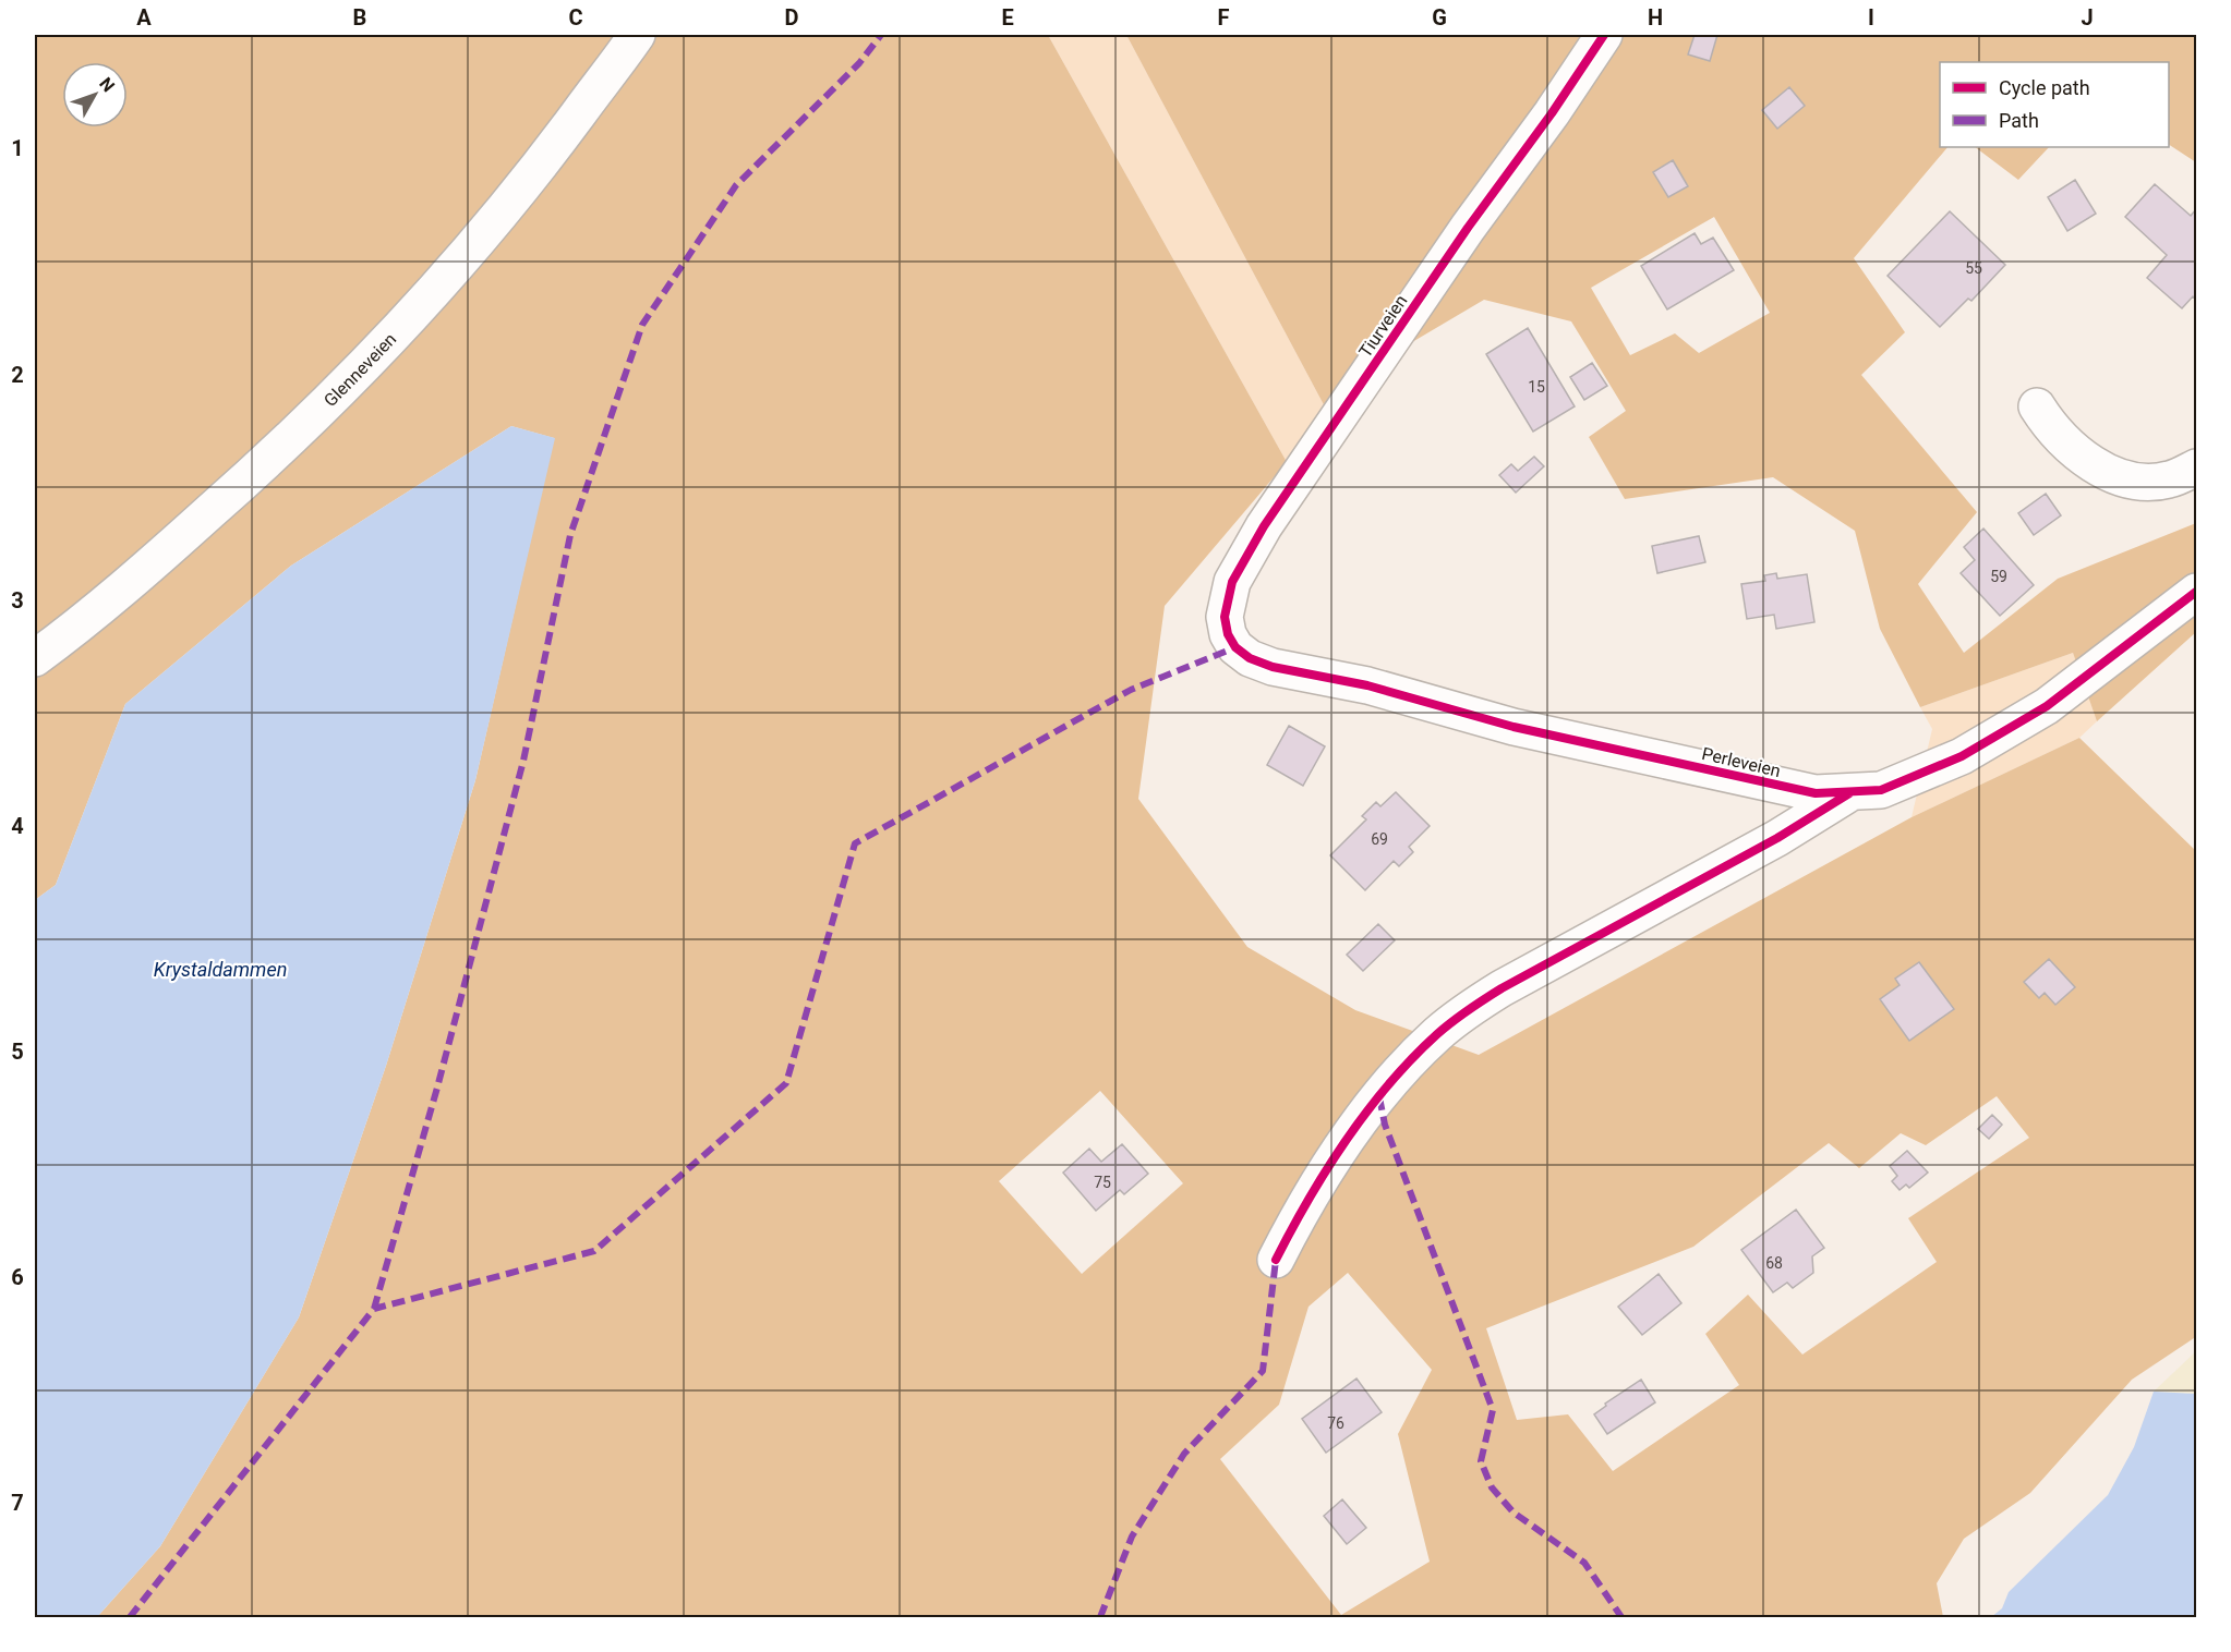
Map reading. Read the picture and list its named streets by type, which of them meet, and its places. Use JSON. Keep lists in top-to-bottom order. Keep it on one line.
{"streets":{"street":["Tiurveien","Glenneveien","Perleveien"]},"crossings":[["Tiurveien","Perleveien"]],"water":["Krystaldammen"],"house_numbers":["55","15","59","69","75","68","76"],"legend":["Cycle path","Path"],"north":"top right","grid":{"columns":["A","B","C","D","E","F","G","H","I","J"],"rows":["1","2","3","4","5","6","7"]}}
